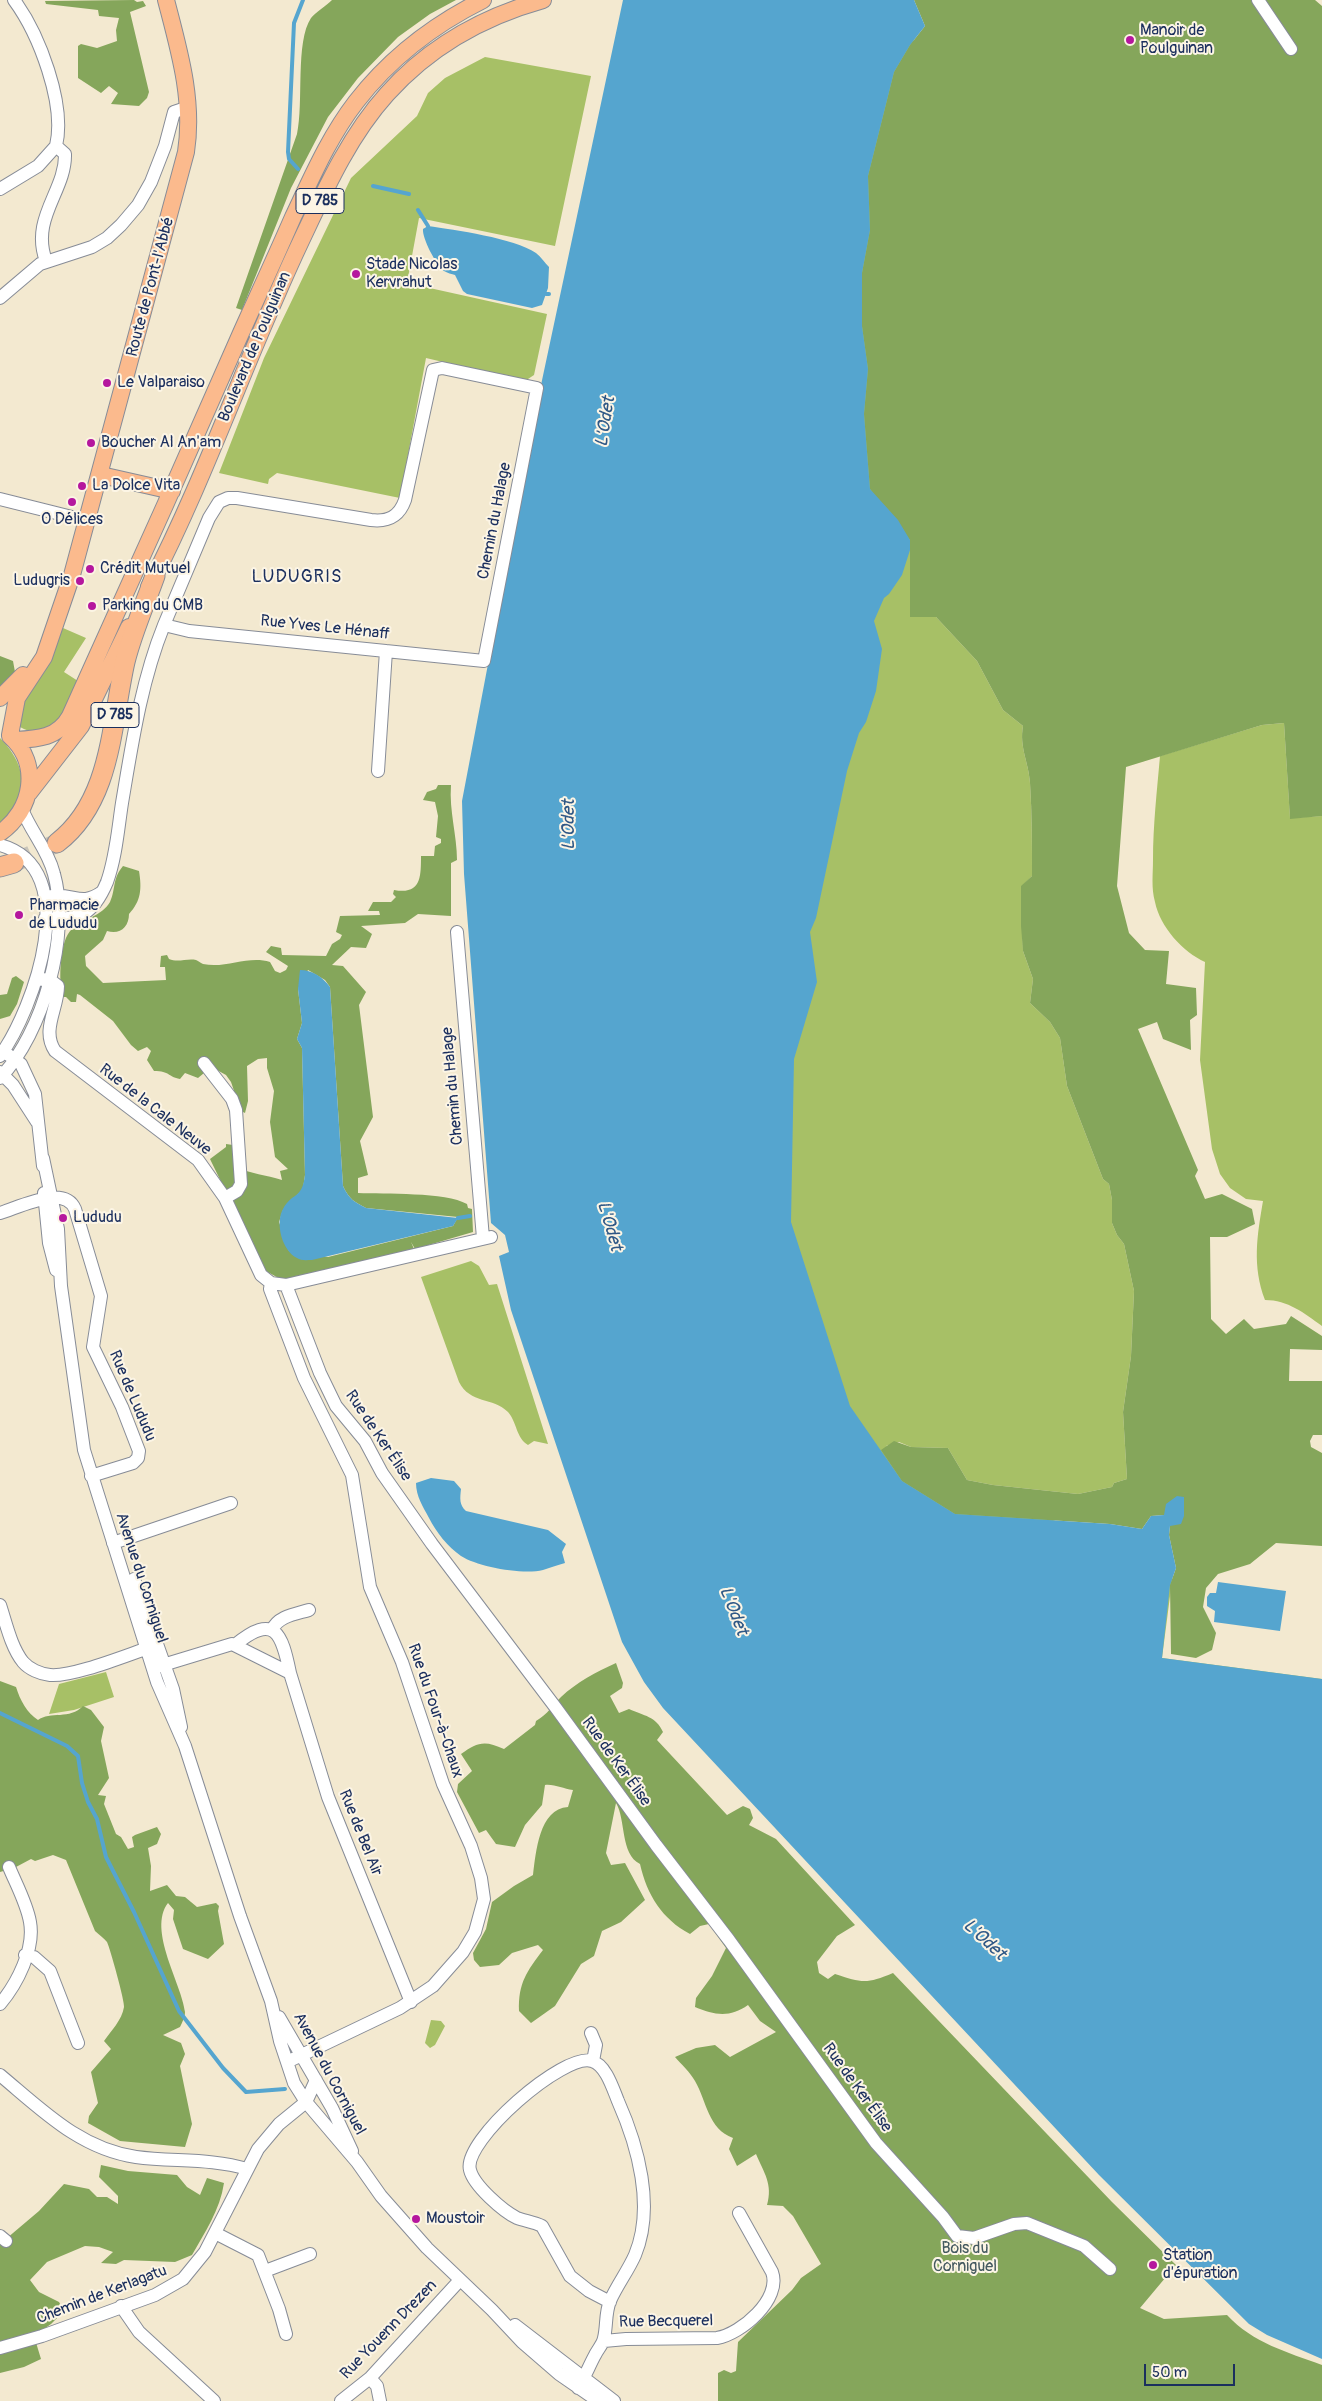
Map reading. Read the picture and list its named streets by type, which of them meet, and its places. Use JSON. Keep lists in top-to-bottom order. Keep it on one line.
{"streets":{"highway":["D 785"],"main road":["Route de Pont-l'Abbé","Boulevard de Poulguinan"],"street":["Chemin du Halage","Rue Yves Le Hénaff","Rue de la Cale Neuve","Rue de Lududu","Rue de Ker Élise","Avenue du Corniguel","Rue du Four-à-Chaux","Rue de Bel Air","Chemin de Kerlagatu","Rue Becquerel","Rue Youenn Drezen"]},"crossings":[["D 785","Boulevard de Poulguinan"],["Route de Pont-l'Abbé","Boulevard de Poulguinan"],["Chemin du Halage","Rue Yves Le Hénaff"],["Chemin du Halage","Rue de Ker Élise"],["Rue de la Cale Neuve","Rue du Four-à-Chaux"],["Rue de Lududu","Avenue du Corniguel"],["Avenue du Corniguel","Rue du Four-à-Chaux"],["Avenue du Corniguel","Chemin de Kerlagatu"],["Avenue du Corniguel","Rue Youenn Drezen"],["Rue du Four-à-Chaux","Rue de Bel Air"]],"districts":["LUDUGRIS"],"water":["L'Odet"],"parks":["Bois du Corniguel"],"places":["Manoir de Poulguinan","Stade Nicolas Kervrahut","Le Valparaiso","Boucher Al An'am","La Dolce Vita","O Délices","Crédit Mutuel","Ludugris","Parking du CMB","Pharmacie de Lududu","Lududu","Moustoir","Station d'épuration"],"scale_bar":"50 m"}
